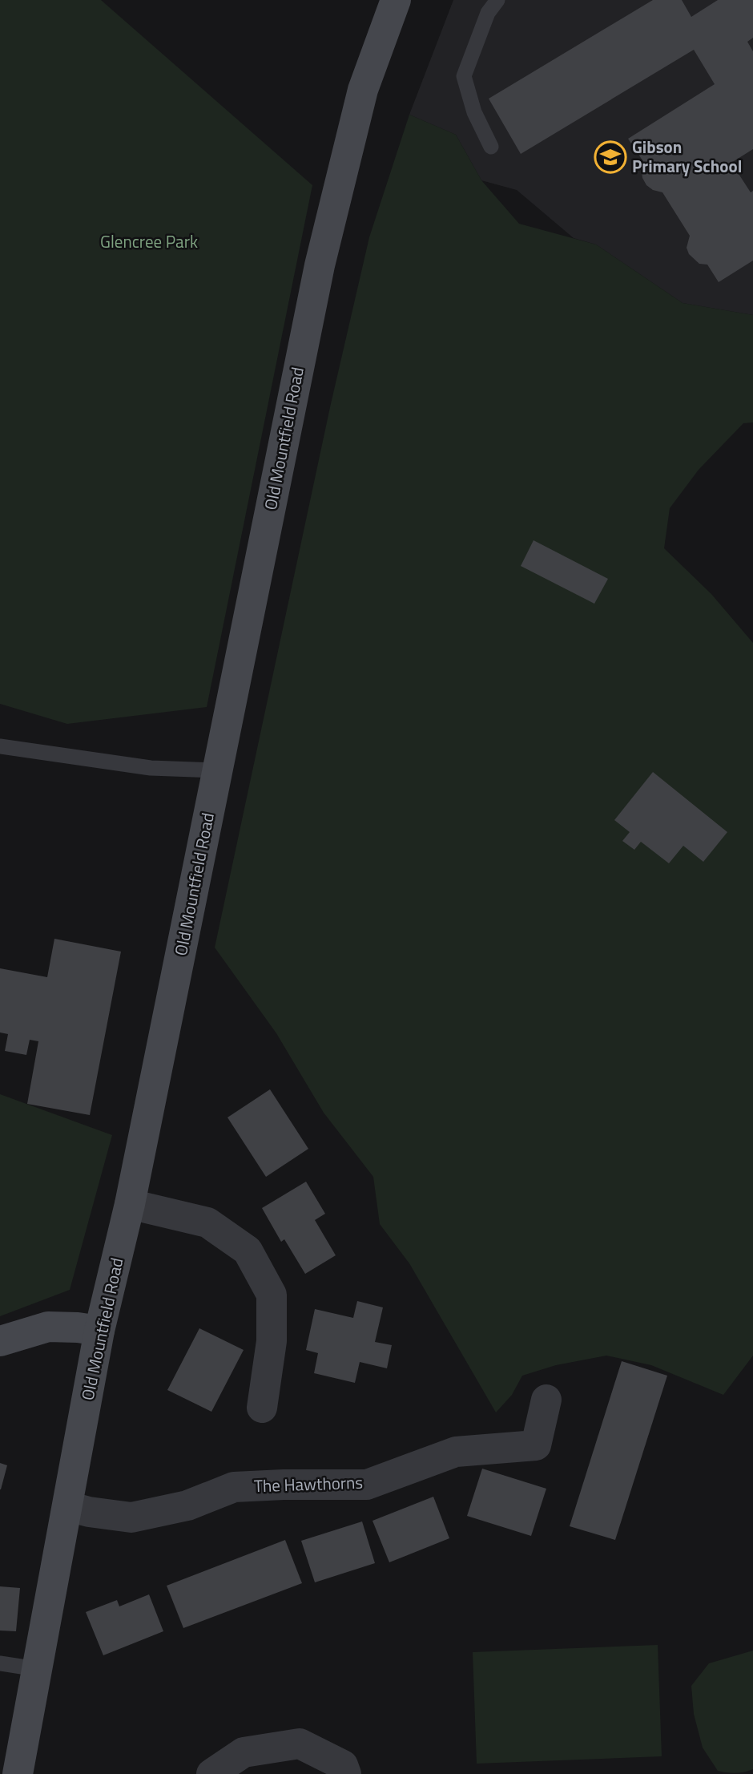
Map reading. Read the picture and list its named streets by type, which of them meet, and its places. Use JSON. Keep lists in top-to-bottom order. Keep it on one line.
{"streets":{"street":["Old Mountfield Road","The Hawthorns"]},"crossings":[["Old Mountfield Road","The Hawthorns"]],"parks":["Glencree Park"],"places":{"school or university":["Gibson Primary School"]}}
